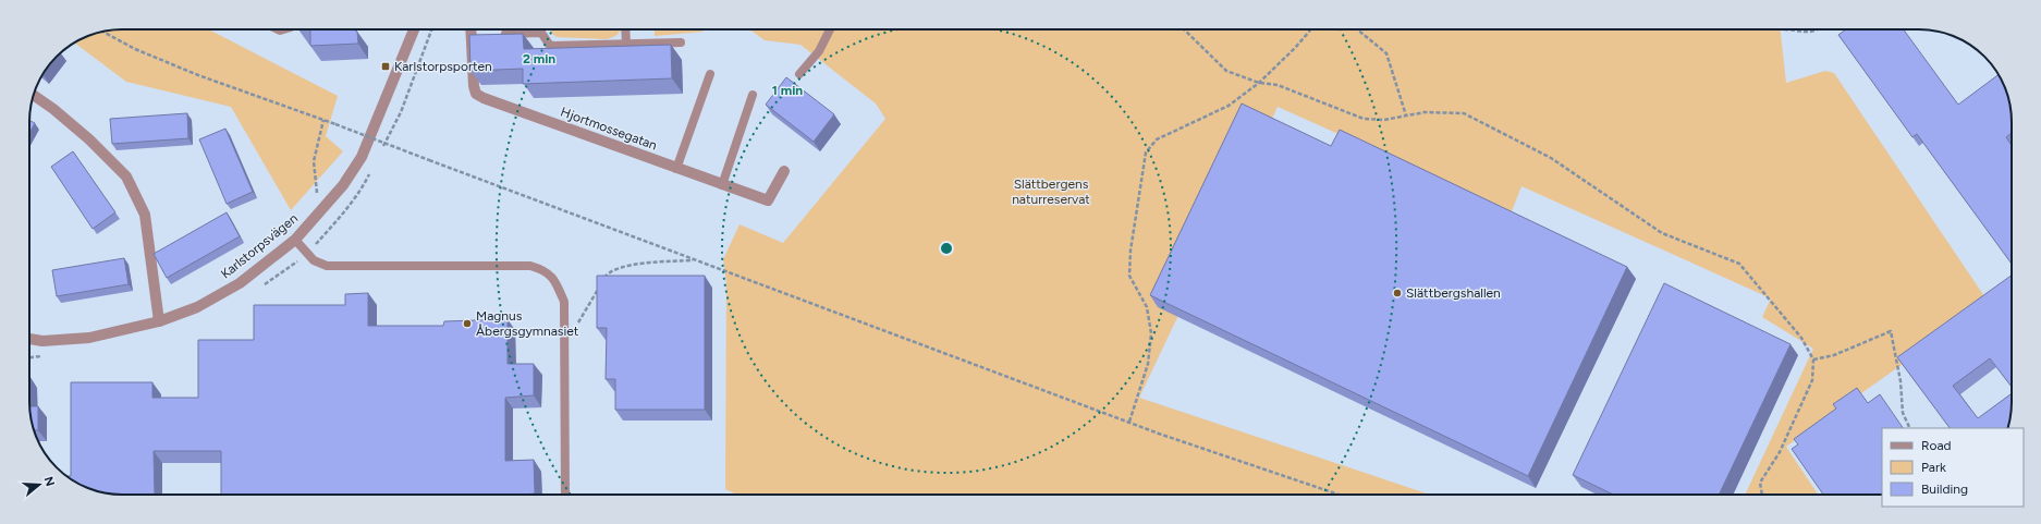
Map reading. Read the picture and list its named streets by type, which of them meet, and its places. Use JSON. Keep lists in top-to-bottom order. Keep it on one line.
{"streets":{"street":["Hjortmossegatan","Karlstorpsvägen"]},"parks":["Slättbergens naturreservat"],"places":{"transit":["Karlstorpsporten"],"other":["Slättbergshallen","Magnus Åbergsgymnasiet"]},"legend":["Road","Park","Building"],"north":"right","rings":["2 min","1 min"]}
